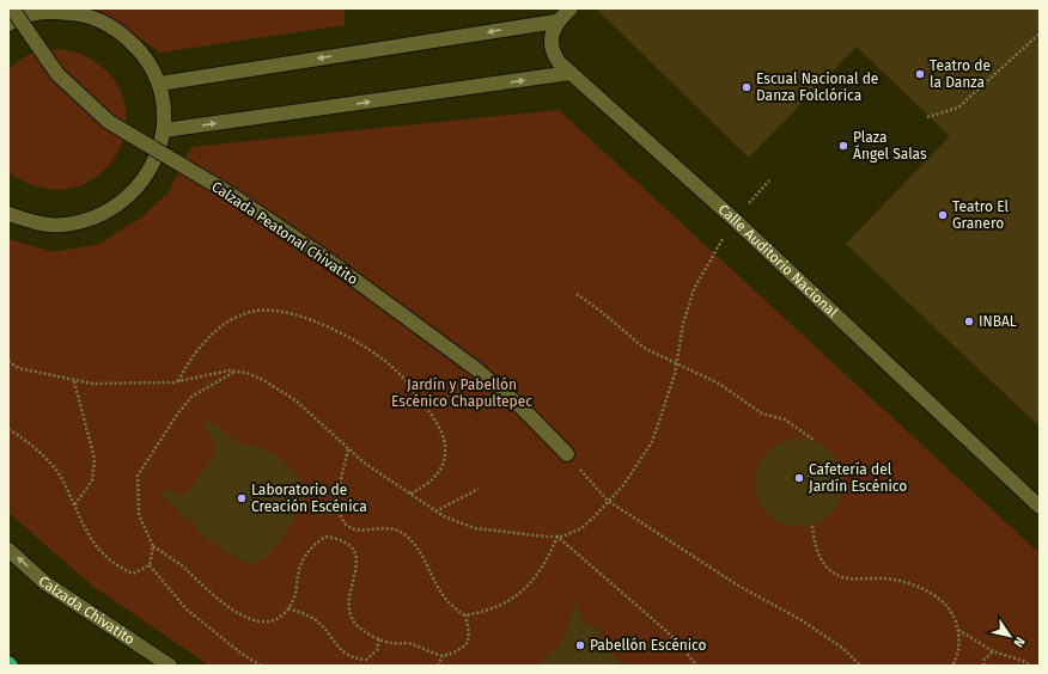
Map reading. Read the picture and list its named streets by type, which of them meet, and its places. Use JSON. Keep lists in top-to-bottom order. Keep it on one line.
{"streets":{"street":["Calzada Peatonal Chivatito","Calle Auditorio Nacional","Calzada Chivatito"]},"one_way":["Calzada Chivatito"],"parks":["Jardín y Pabellón Escénico Chapultepec"],"places":["Teatro de la Danza","Escual Nacional de Danza Folclórica","Plaza Ángel Salas","Teatro El Granero","INBAL","Cafetería del Jardín Escénico","Laboratorio de Creación Escénica","Pabellón Escénico"],"north":"bottom right"}
